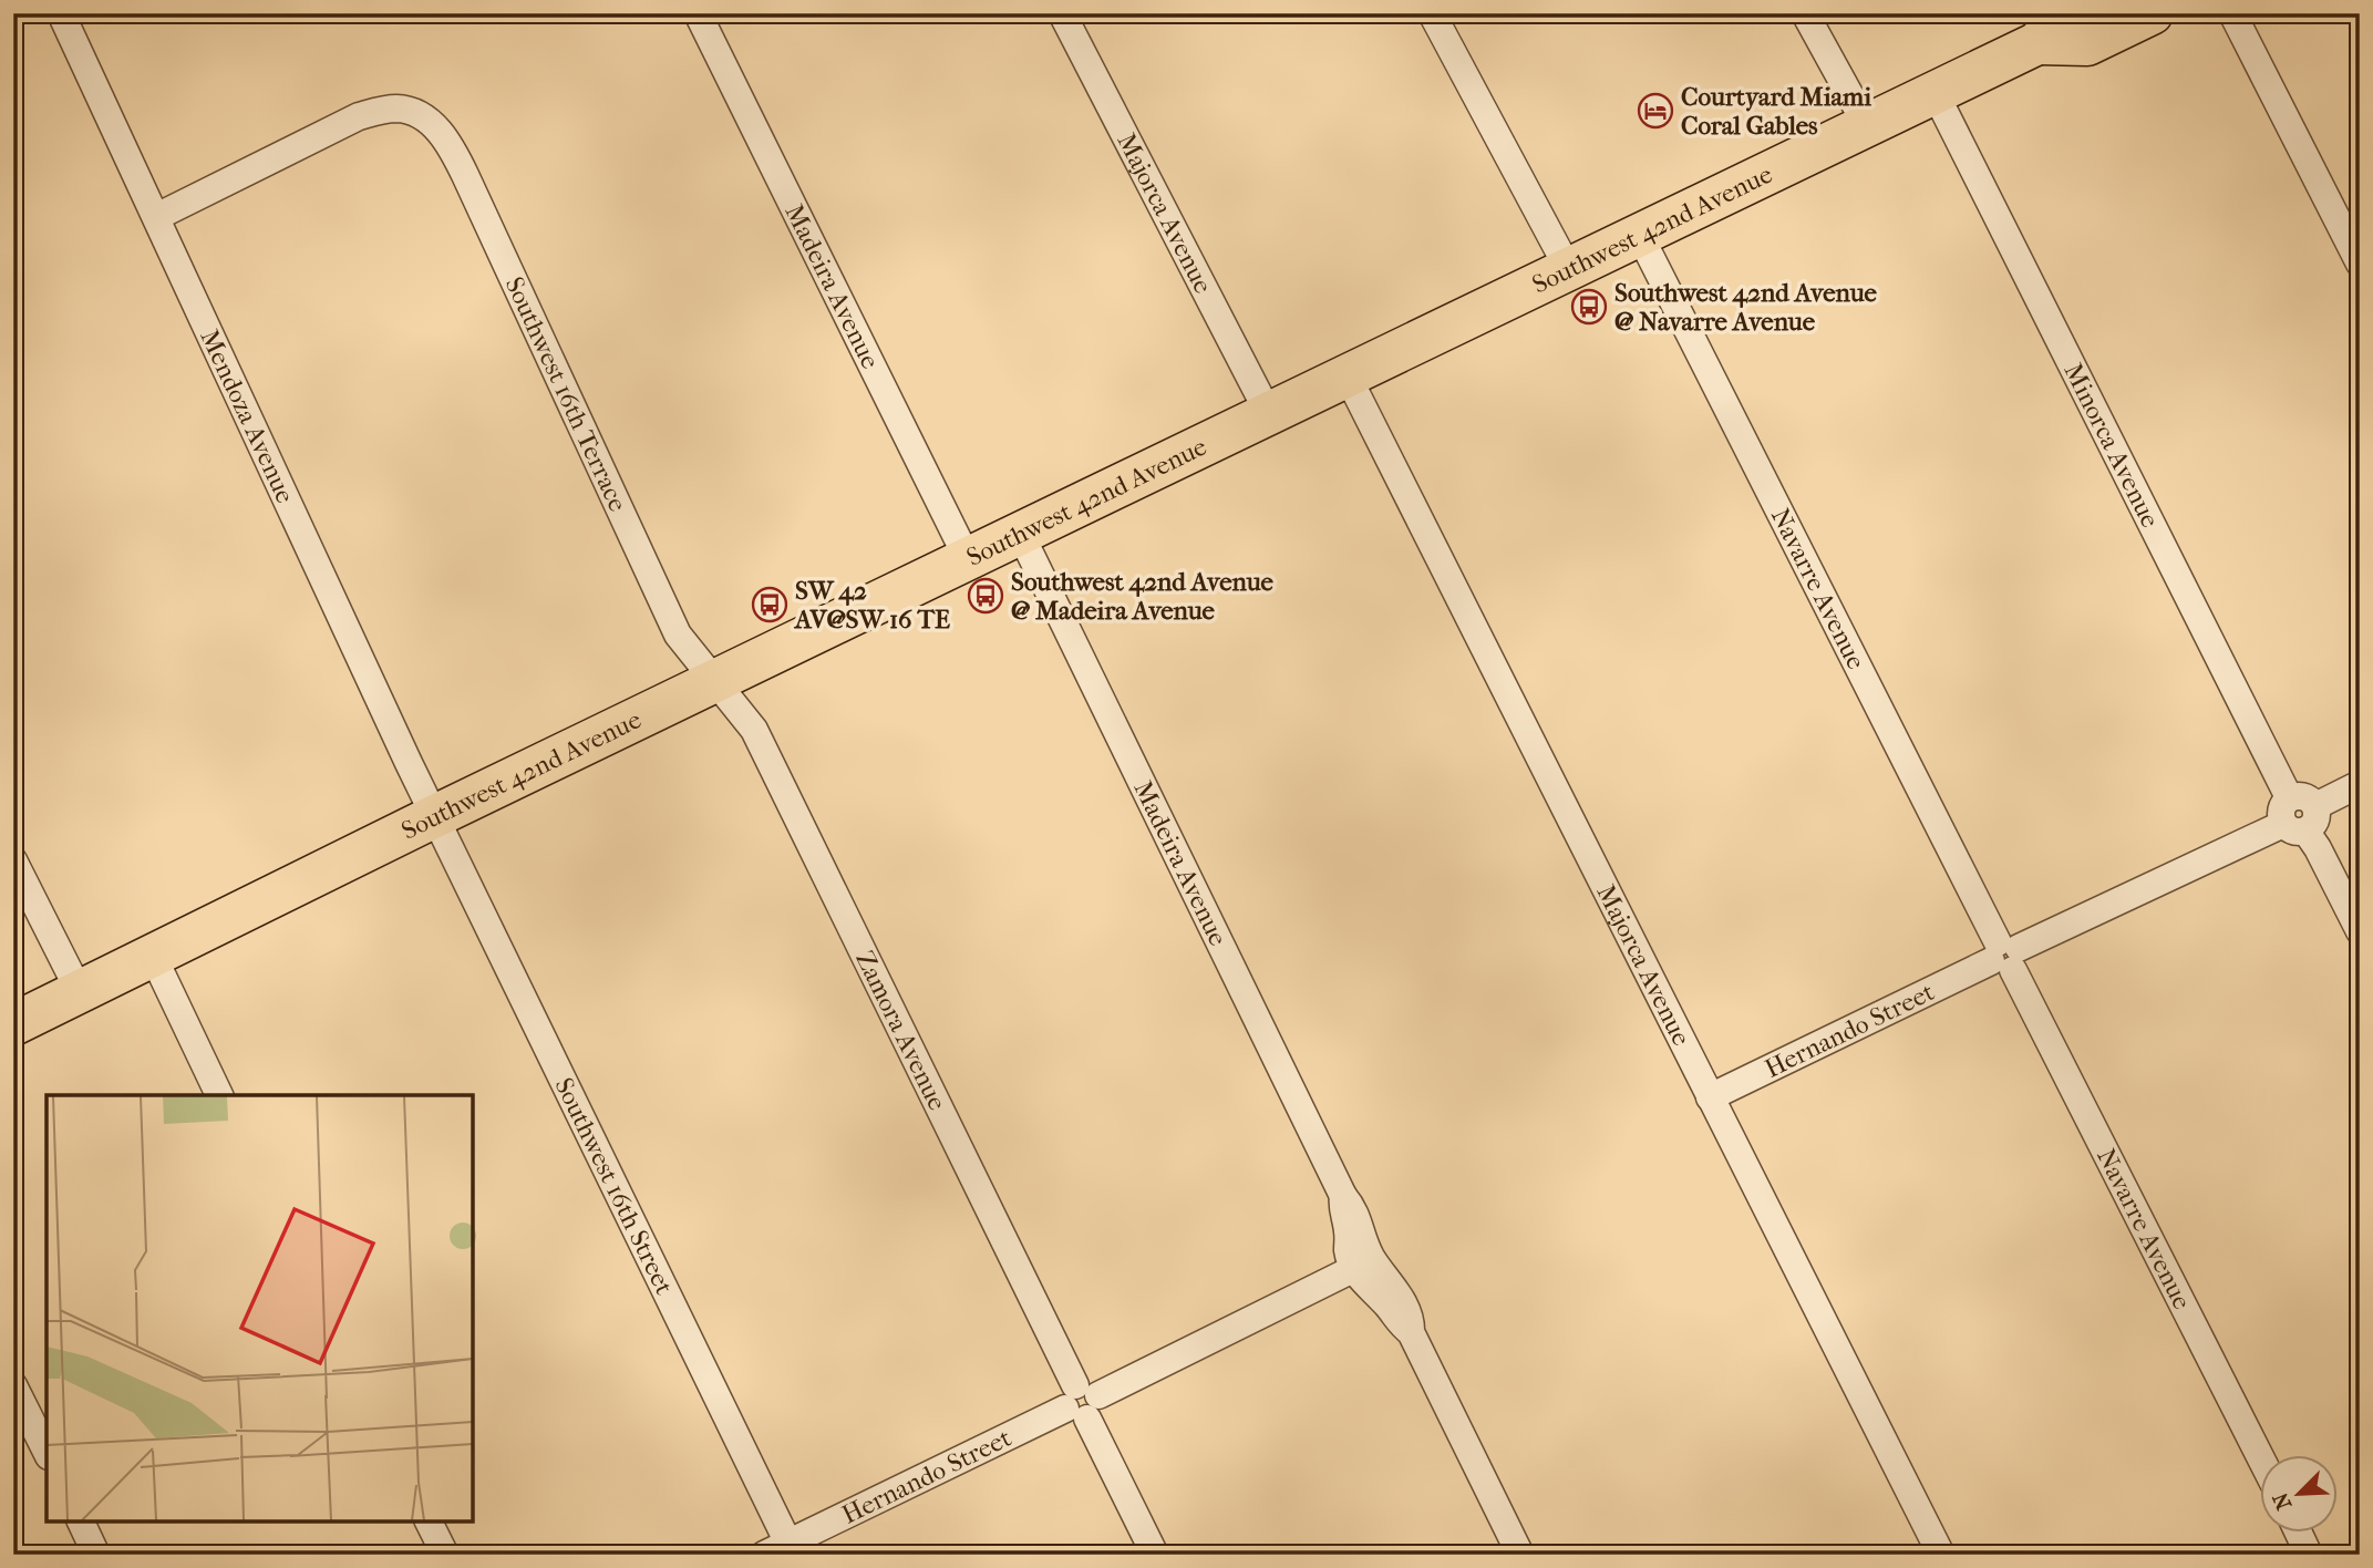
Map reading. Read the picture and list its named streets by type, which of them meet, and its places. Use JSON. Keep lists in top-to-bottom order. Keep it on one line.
{"streets":{"main road":["Southwest 42nd Avenue"],"street":["Majorca Avenue","Madeira Avenue","Southwest 16th Terrace","Mendoza Avenue","Minorca Avenue","Navarre Avenue","Zamora Avenue","Hernando Street","Southwest 16th Street"]},"crossings":[["Majorca Avenue","Southwest 42nd Avenue"],["Majorca Avenue","Hernando Street"],["Southwest 42nd Avenue","Madeira Avenue"],["Southwest 42nd Avenue","Southwest 16th Terrace"],["Southwest 42nd Avenue","Mendoza Avenue"],["Southwest 42nd Avenue","Minorca Avenue"],["Southwest 42nd Avenue","Navarre Avenue"],["Southwest 42nd Avenue","Zamora Avenue"],["Southwest 42nd Avenue","Southwest 16th Street"],["Madeira Avenue","Hernando Street"],["Southwest 16th Terrace","Mendoza Avenue"],["Southwest 16th Terrace","Zamora Avenue"],["Mendoza Avenue","Southwest 16th Street"],["Minorca Avenue","Hernando Street"],["Navarre Avenue","Hernando Street"],["Zamora Avenue","Hernando Street"],["Hernando Street","Southwest 16th Street"]],"places":{"hotel":["Courtyard Miami Coral Gables"],"bus stop":["Southwest 42nd Avenue @ Navarre Avenue","Southwest 42nd Avenue @ Madeira Avenue","SW 42 AV@SW 16 TE"]},"north":"bottom left"}
